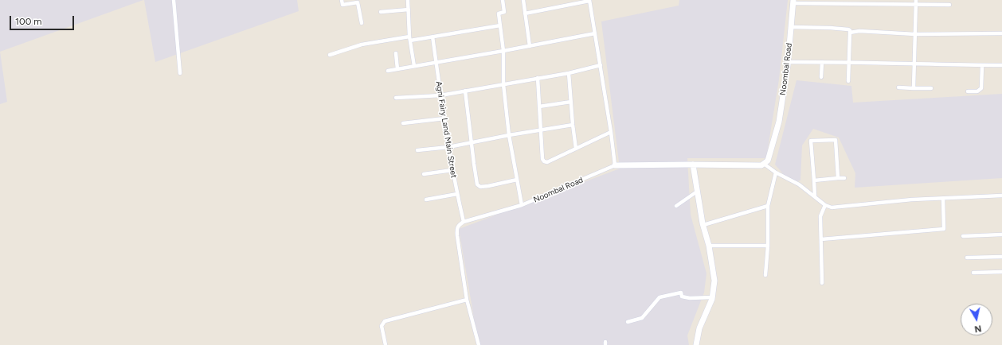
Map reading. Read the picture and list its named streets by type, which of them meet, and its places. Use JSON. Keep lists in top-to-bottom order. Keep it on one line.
{"streets":{"street":["Noombal Road","Agni Fairy Land Main Street"]},"crossings":[["Noombal Road","Agni Fairy Land Main Street"]],"scale_bar":"100 m","north":"bottom"}
